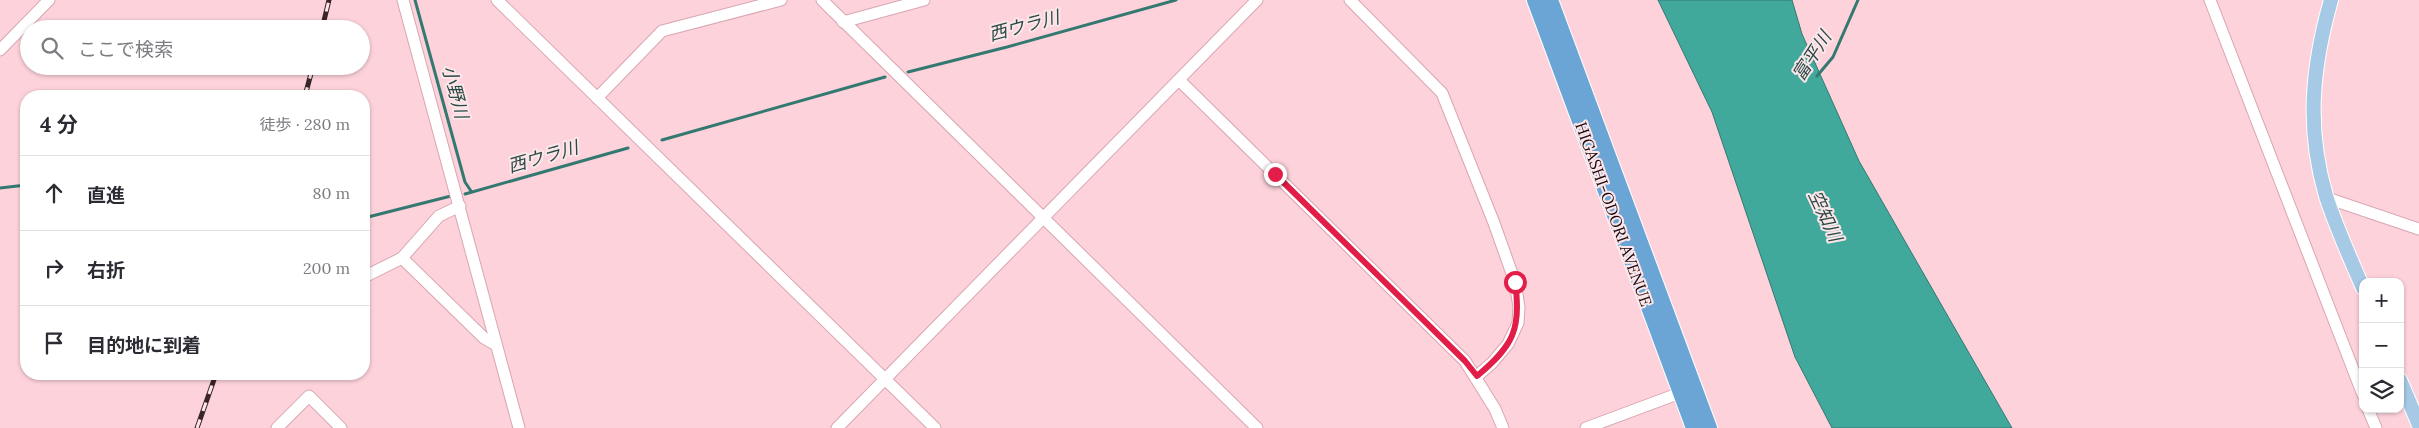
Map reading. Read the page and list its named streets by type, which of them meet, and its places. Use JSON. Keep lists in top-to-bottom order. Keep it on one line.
{"streets":{"highway":["HIGASHI-ODORI AVENUE"]},"water":["西ウラ川","富平川","小野川","空知川"],"page":{"search":"ここで検索","heading":["4 分","徒歩 · 280 m"],"list":[["直進","80 m"],["右折","200 m"],"目的地に到着"],"map_buttons":["+","−"]}}
